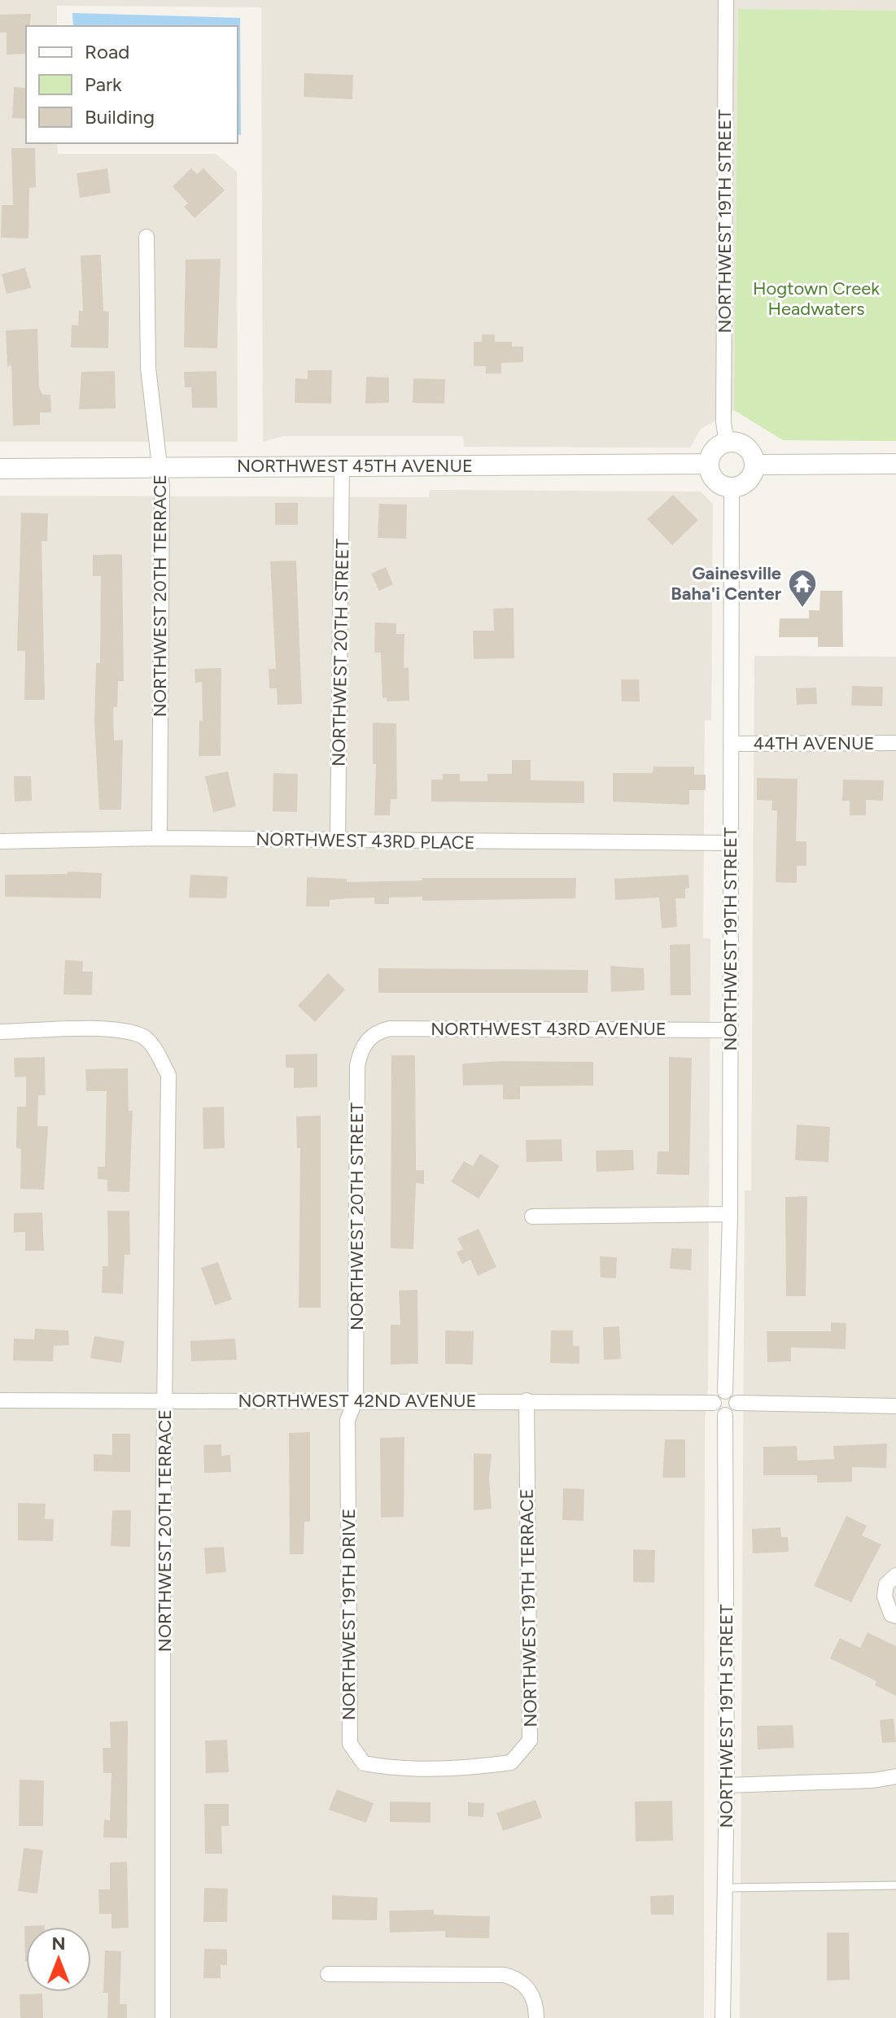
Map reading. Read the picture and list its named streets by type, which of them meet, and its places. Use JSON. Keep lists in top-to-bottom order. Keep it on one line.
{"streets":{"street":["NORTHWEST 19TH STREET","NORTHWEST 45TH AVENUE","NORTHWEST 20TH TERRACE","NORTHWEST 20TH STREET","44TH AVENUE","NORTHWEST 43RD PLACE","NORTHWEST 43RD AVENUE","NORTHWEST 42ND AVENUE","NORTHWEST 19TH TERRACE","NORTHWEST 19TH DRIVE"]},"crossings":[["NORTHWEST 19TH STREET","NORTHWEST 45TH AVENUE"],["NORTHWEST 19TH STREET","44TH AVENUE"],["NORTHWEST 19TH STREET","NORTHWEST 43RD PLACE"],["NORTHWEST 19TH STREET","NORTHWEST 43RD AVENUE"],["NORTHWEST 19TH STREET","NORTHWEST 42ND AVENUE"],["NORTHWEST 45TH AVENUE","NORTHWEST 20TH TERRACE"],["NORTHWEST 45TH AVENUE","NORTHWEST 20TH STREET"],["NORTHWEST 20TH TERRACE","NORTHWEST 43RD PLACE"],["NORTHWEST 20TH TERRACE","NORTHWEST 42ND AVENUE"],["NORTHWEST 20TH STREET","NORTHWEST 43RD PLACE"],["NORTHWEST 20TH STREET","NORTHWEST 43RD AVENUE"],["NORTHWEST 20TH STREET","NORTHWEST 42ND AVENUE"],["NORTHWEST 20TH STREET","NORTHWEST 19TH DRIVE"],["NORTHWEST 42ND AVENUE","NORTHWEST 19TH TERRACE"],["NORTHWEST 42ND AVENUE","NORTHWEST 19TH DRIVE"],["NORTHWEST 19TH TERRACE","NORTHWEST 19TH DRIVE"]],"parks":["Hogtown Creek Headwaters"],"places":{"temple":["Gainesville Baha'i Center"]},"legend":["Road","Park","Building"],"north":"top"}
